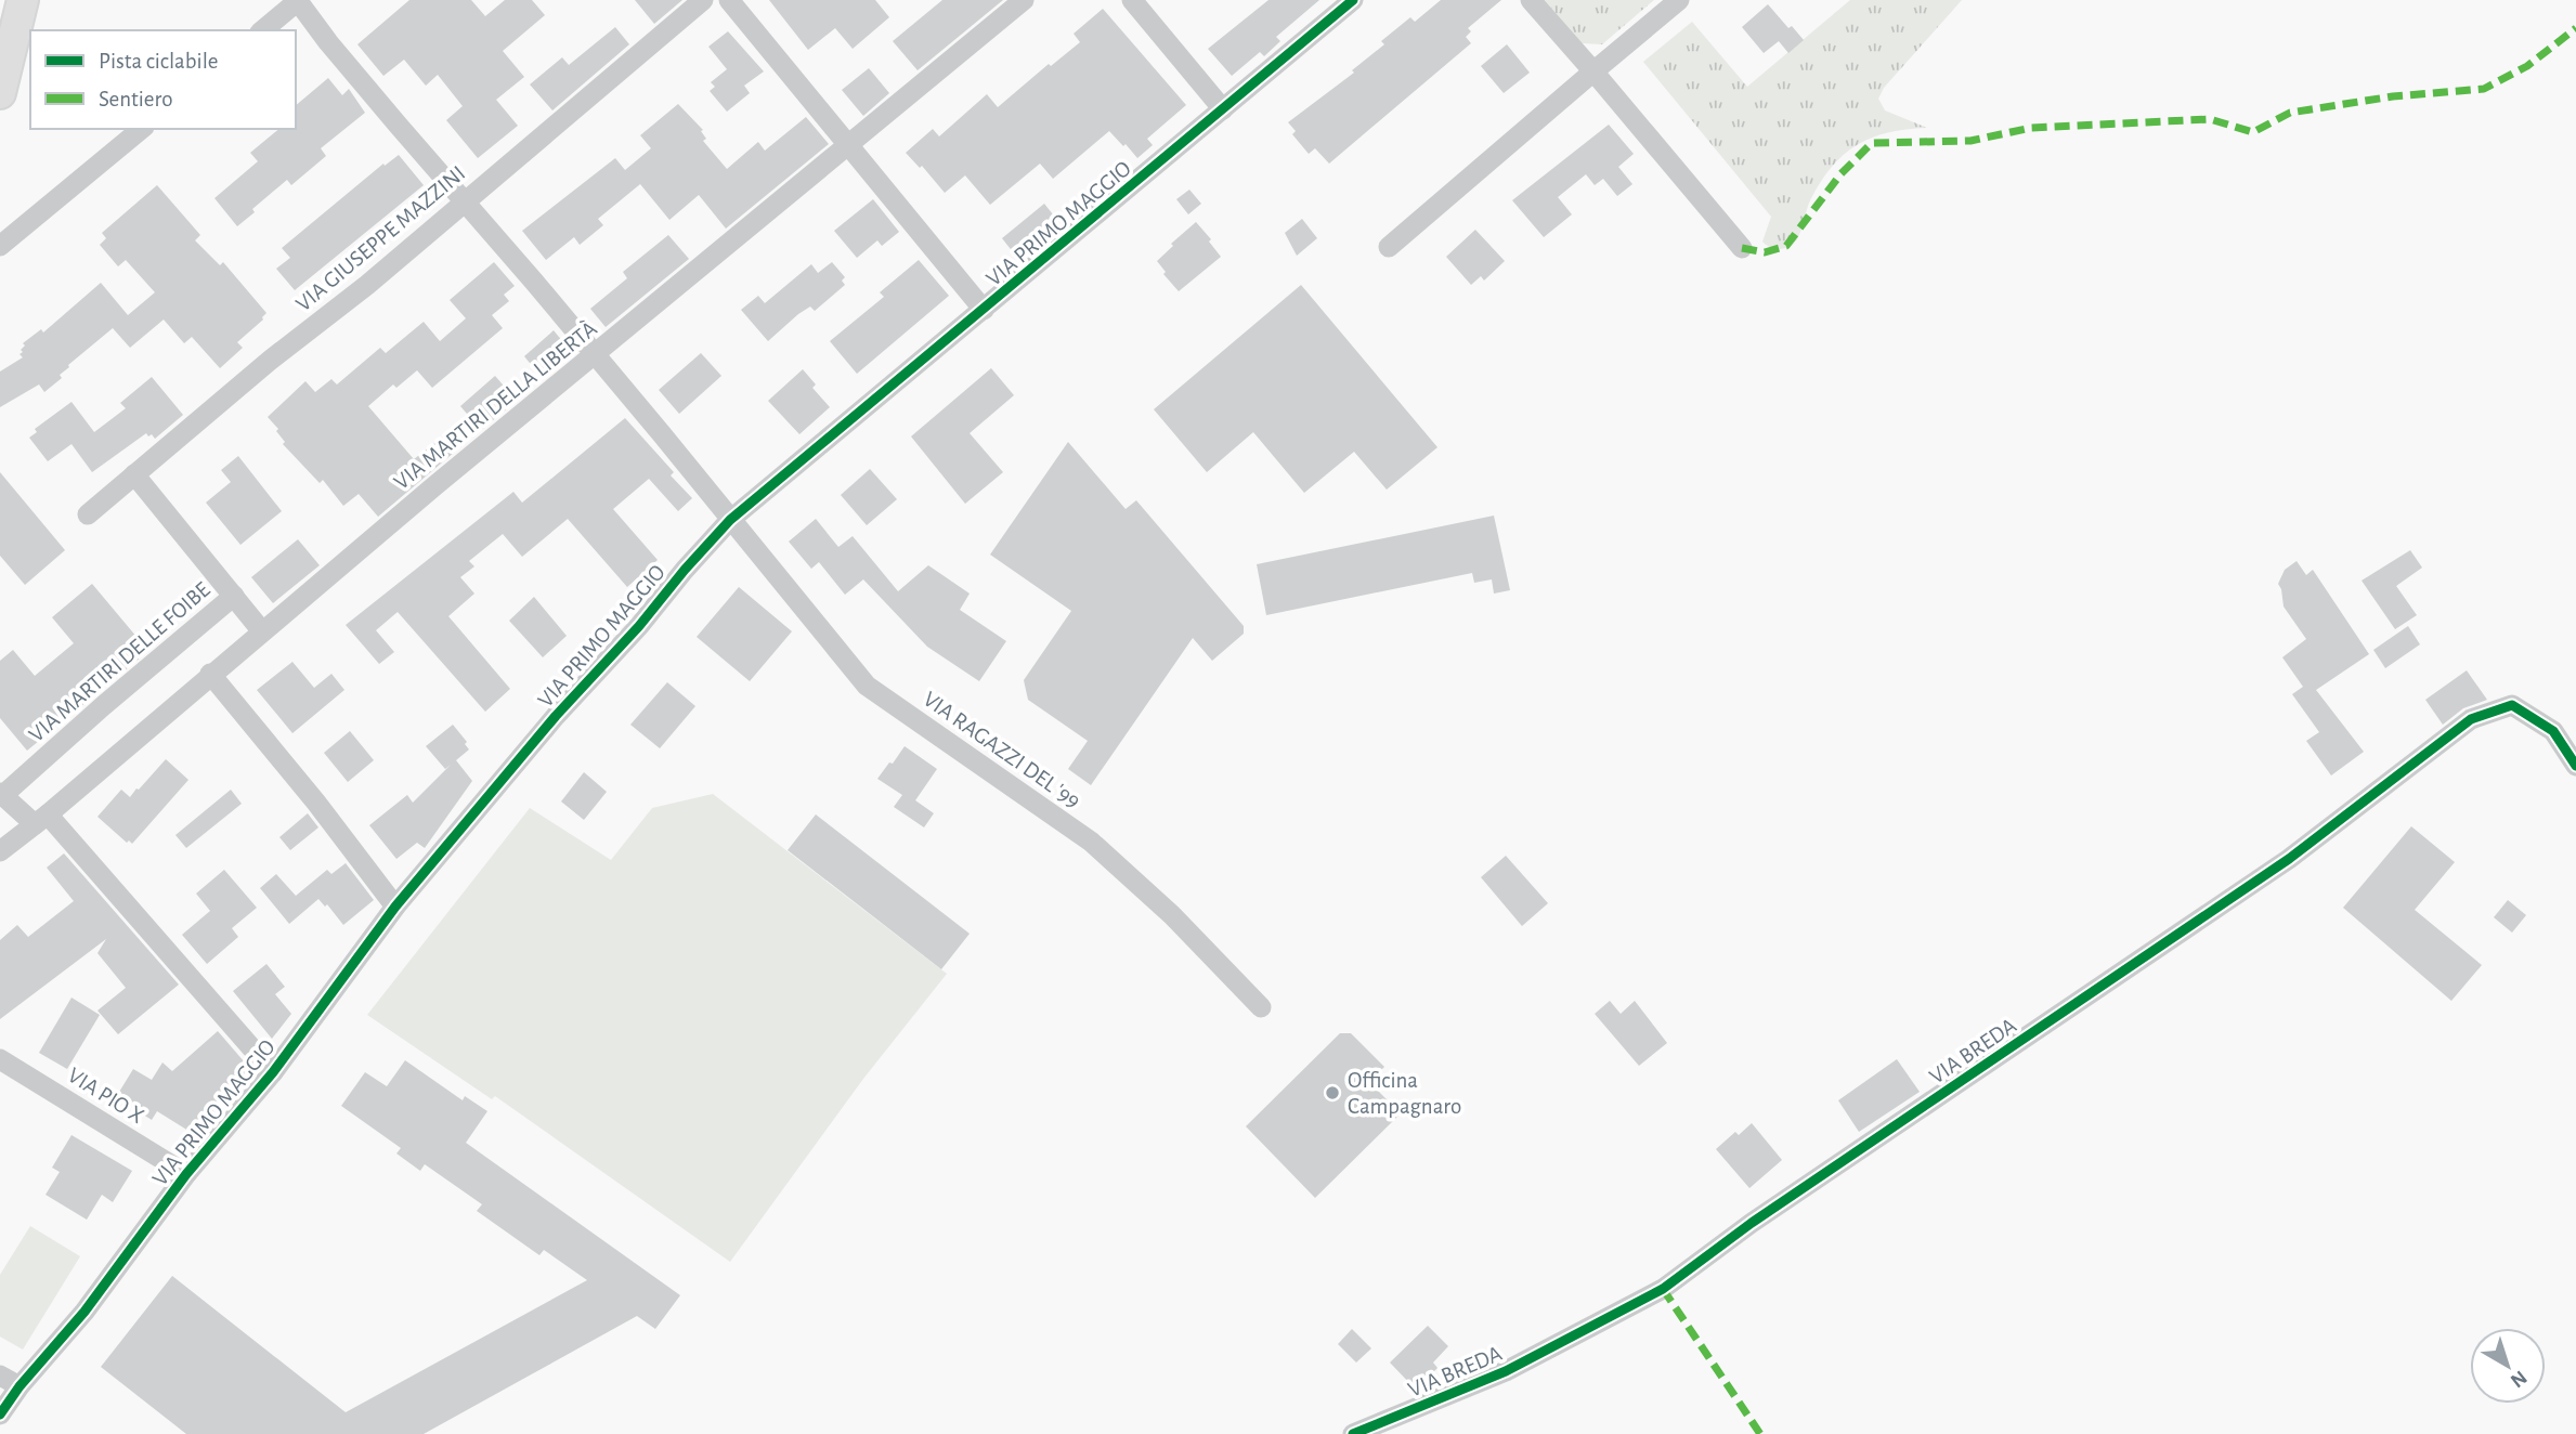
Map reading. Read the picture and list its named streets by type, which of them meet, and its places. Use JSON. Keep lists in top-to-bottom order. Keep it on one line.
{"streets":{"street":["VIA PRIMO MAGGIO","VIA GIUSEPPE MAZZINI","VIA MARTIRI DELLA LIBERTÀ","VIA MARTIRI DELLE FOIBE","VIA RAGAZZI DEL '99","VIA BREDA","VIA PIO X"]},"crossings":[["VIA PRIMO MAGGIO","VIA MARTIRI DELLE FOIBE"],["VIA PRIMO MAGGIO","VIA RAGAZZI DEL '99"],["VIA PRIMO MAGGIO","VIA PIO X"],["VIA GIUSEPPE MAZZINI","VIA RAGAZZI DEL '99"],["VIA MARTIRI DELLA LIBERTÀ","VIA MARTIRI DELLE FOIBE"],["VIA MARTIRI DELLA LIBERTÀ","VIA RAGAZZI DEL '99"]],"places":["Officina Campagnaro"],"legend":["Pista ciclabile","Sentiero"],"north":"bottom right"}
